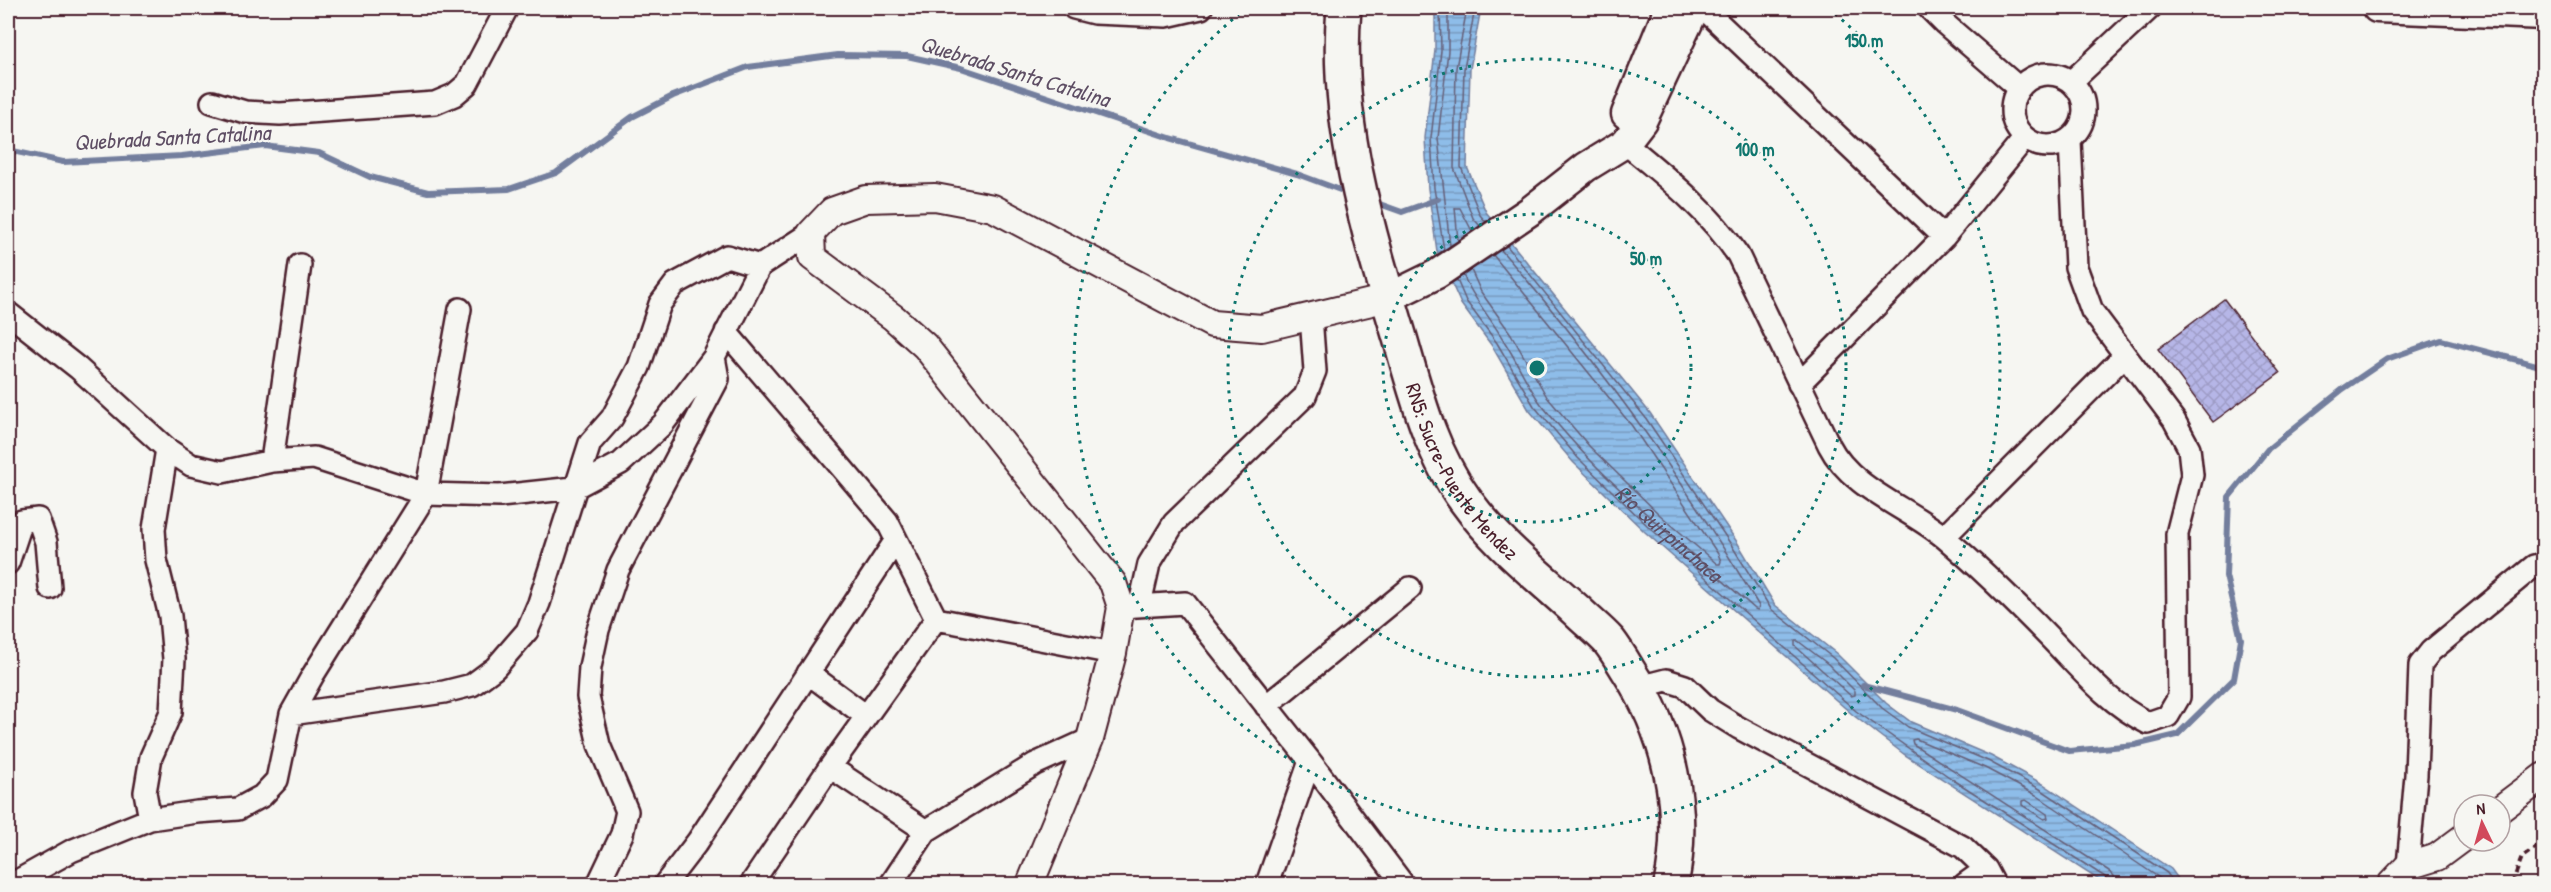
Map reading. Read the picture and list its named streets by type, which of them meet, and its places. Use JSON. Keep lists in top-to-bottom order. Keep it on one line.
{"streets":{"highway":["RN5: Sucre-Puente Mendez"]},"water":["Quebrada Santa Catalina","Río Quirpinchaca"],"north":"top","rings":["150 m","100 m","50 m"]}
